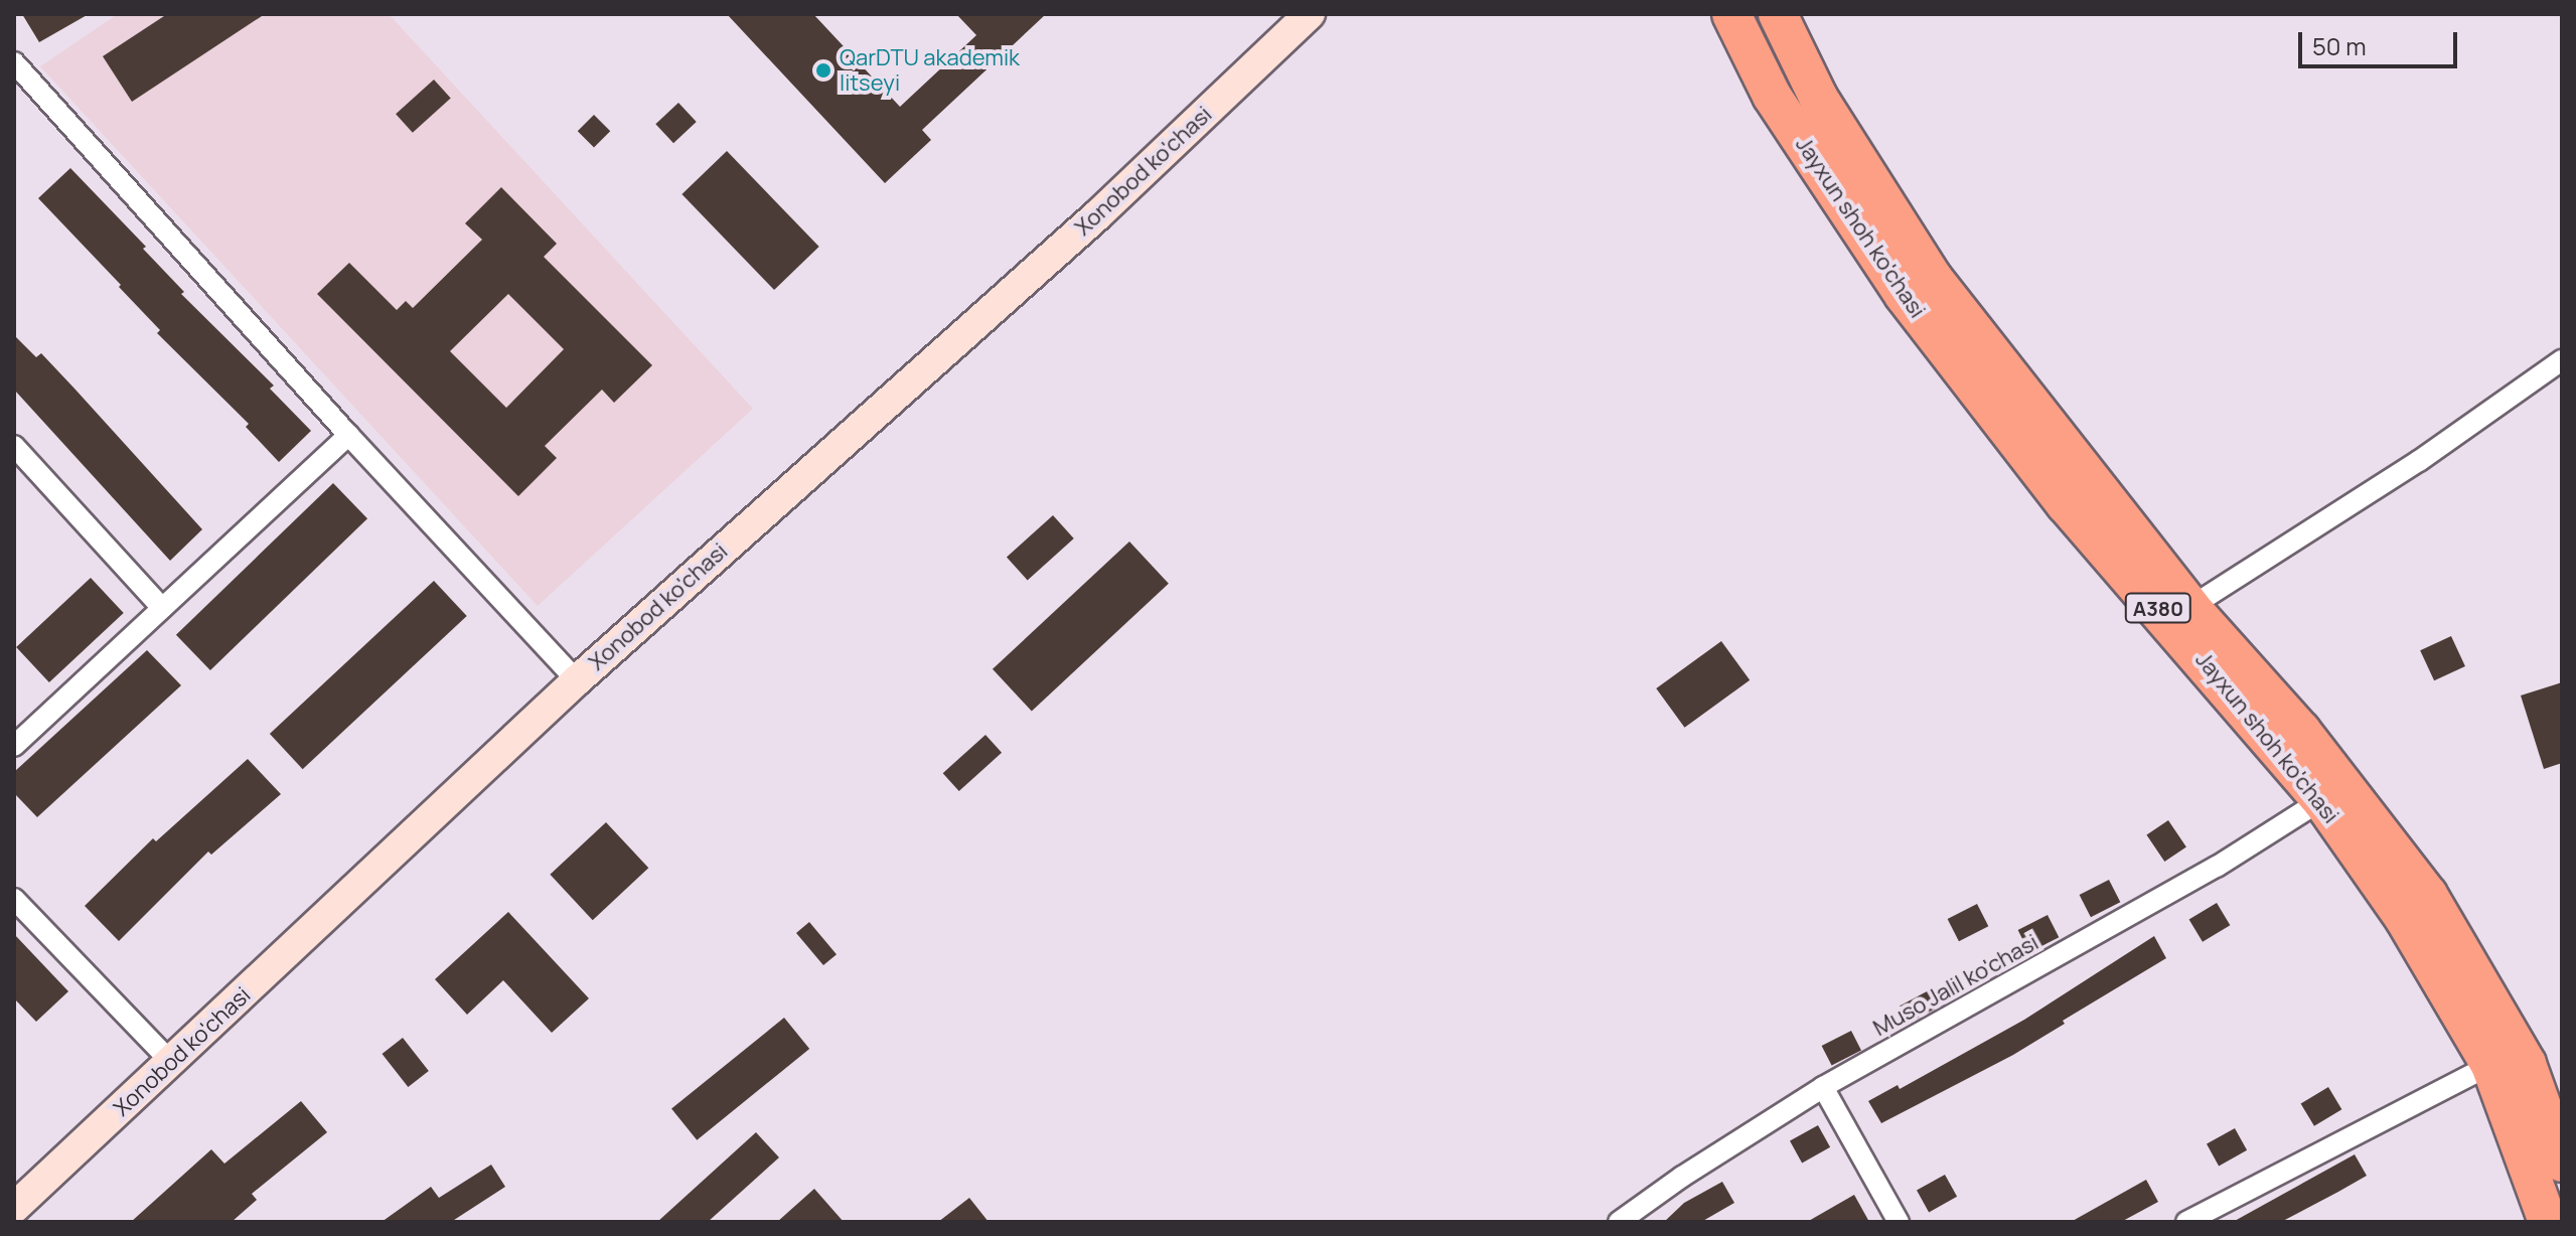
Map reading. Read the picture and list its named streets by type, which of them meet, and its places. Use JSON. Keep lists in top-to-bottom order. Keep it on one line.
{"streets":{"highway":["Jayxun shoh ko'chasi","A380"],"main road":["Xonobod ko'chasi"],"street":["Muso Jalil ko'chasi"]},"crossings":[["Jayxun shoh ko'chasi","Muso Jalil ko'chasi"]],"places":["QarDTU akademik litseyi"],"scale_bar":"50 m"}
